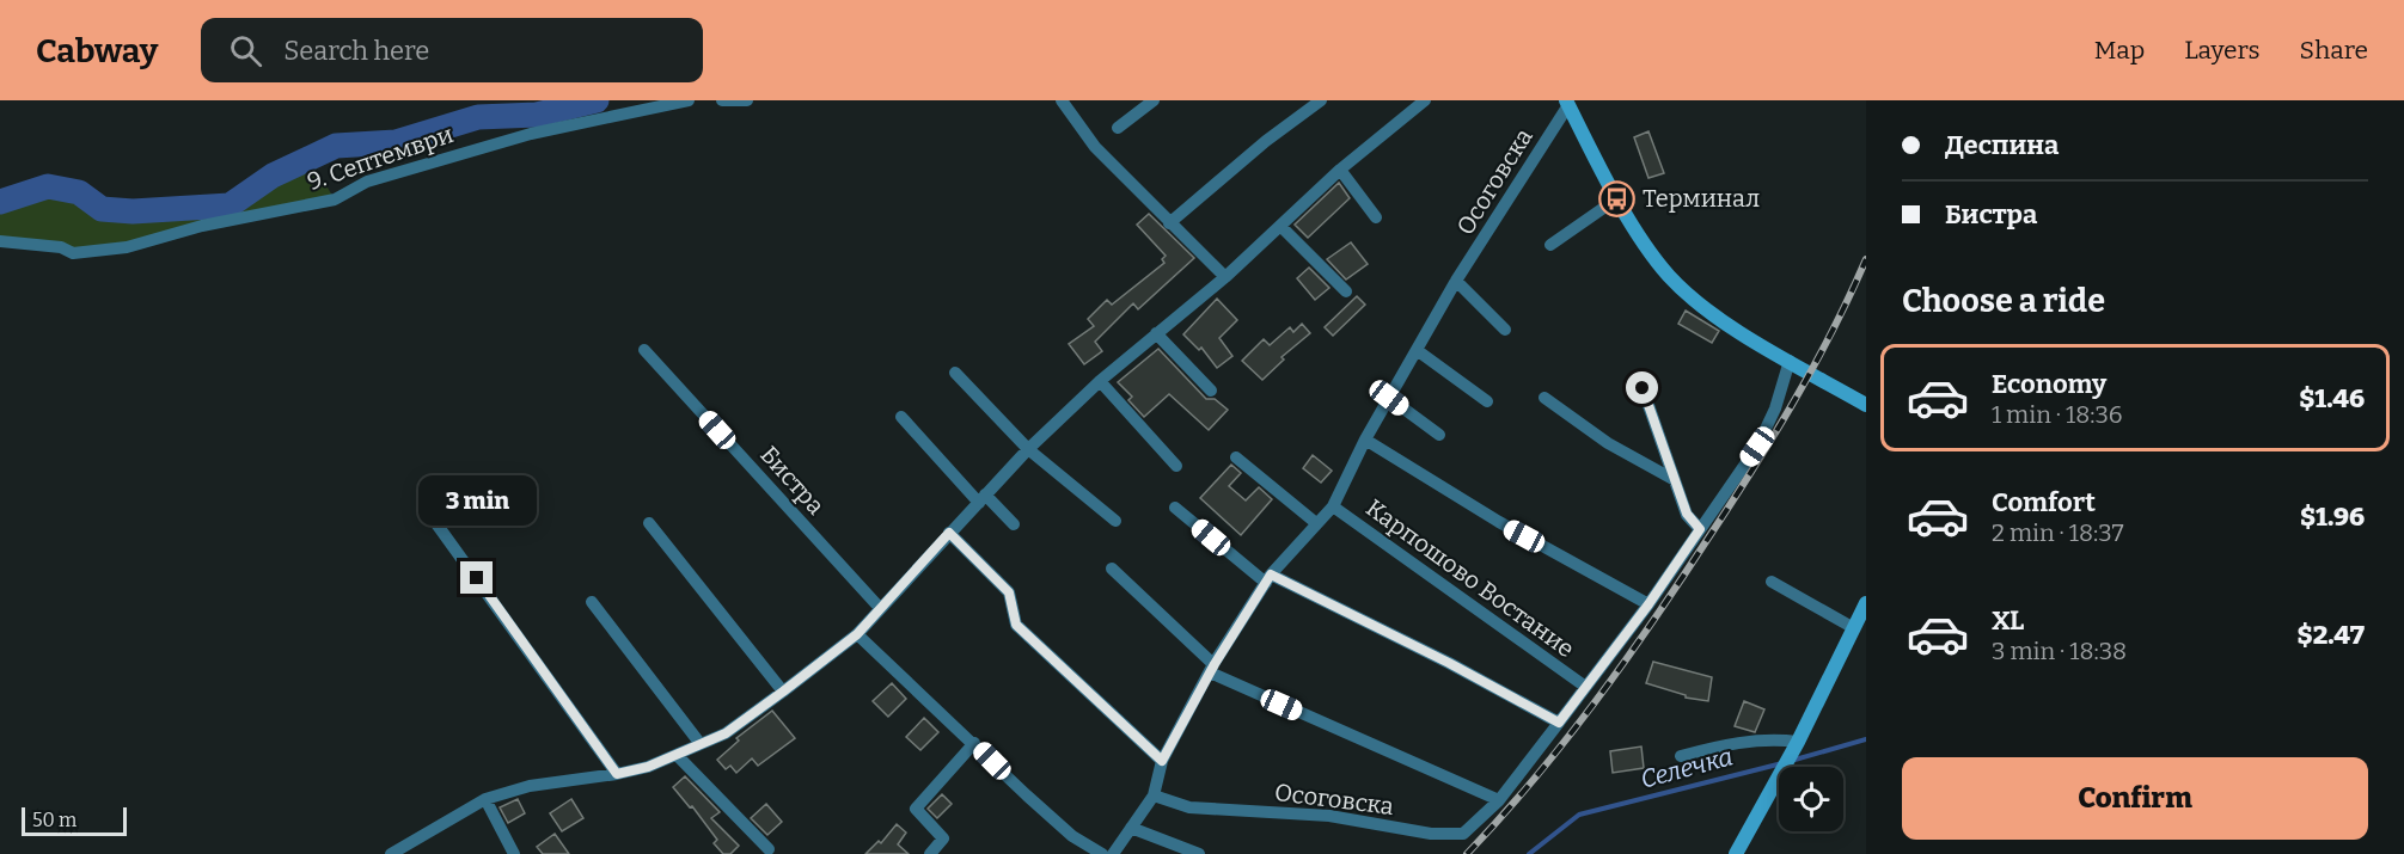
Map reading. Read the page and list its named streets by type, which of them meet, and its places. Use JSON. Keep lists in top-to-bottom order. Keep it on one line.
{"streets":{"street":["9. Септември","Осоговска","Бистра","Карпошово Востание"]},"crossings":[["Осоговска","Карпошово Востание"]],"water":["Селечка"],"places":{"bus stop":["Терминал"]},"scale_bar":"50 m","page":{"header":"Cabway","search":"Search here","nav":["Map","Layers","Share"],"banner":["Деспина","Бистра"],"heading":"Choose a ride","list":[{"name":"Economy","note":"1 min · 18:36","value":"$1.46"},{"name":"Comfort","note":"2 min · 18:37","value":"$1.96"},{"name":"XL","note":"3 min · 18:38","value":"$2.47"}],"bubble":"3 min","buttons":"Confirm","scale":"50 m"}}
